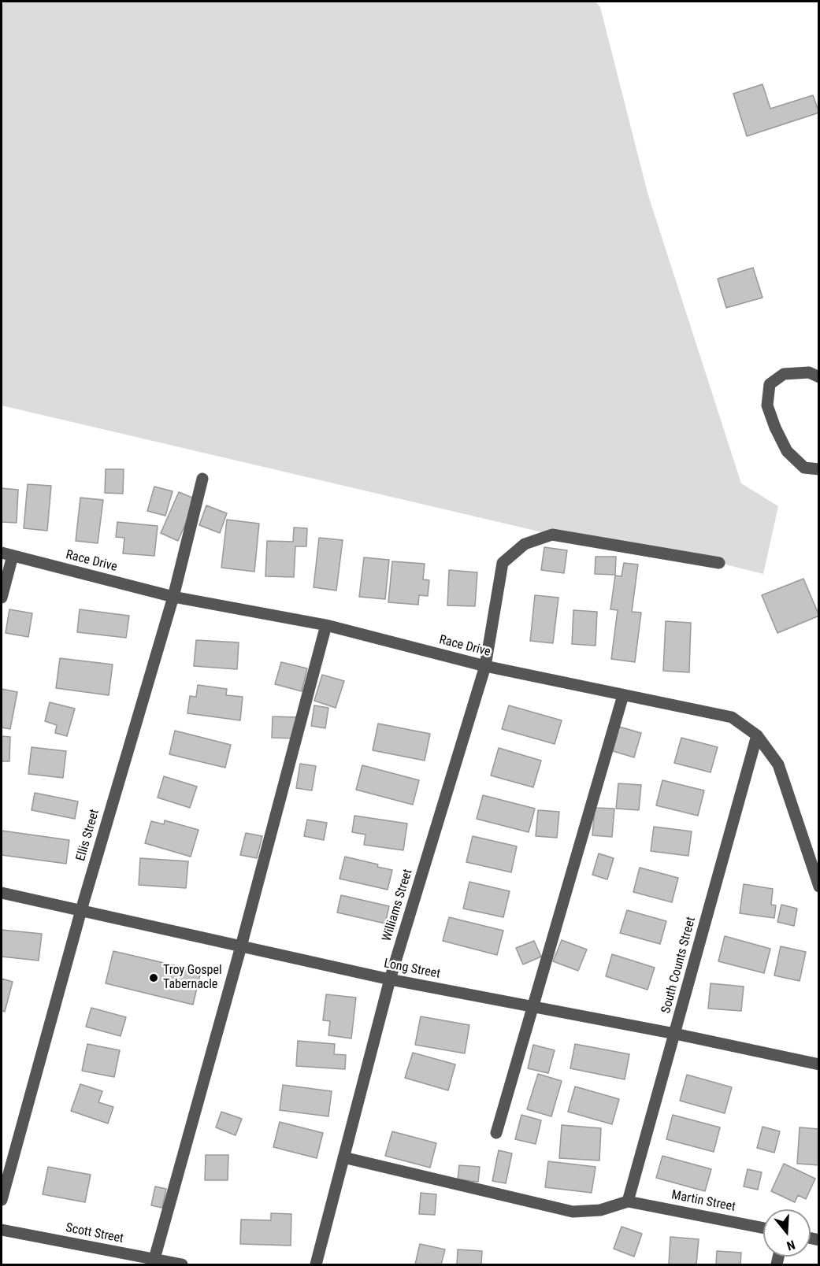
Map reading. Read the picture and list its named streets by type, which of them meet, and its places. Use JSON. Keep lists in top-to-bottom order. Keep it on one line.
{"streets":{"street":["Race Drive","Ellis Street","Williams Street","South Counts Street","Long Street","Martin Street","Scott Street"]},"crossings":[["Race Drive","Ellis Street"],["Race Drive","Williams Street"],["Race Drive","South Counts Street"],["Ellis Street","Long Street"],["Williams Street","Long Street"],["South Counts Street","Long Street"],["South Counts Street","Martin Street"]],"places":["Troy Gospel Tabernacle"],"north":"bottom"}
